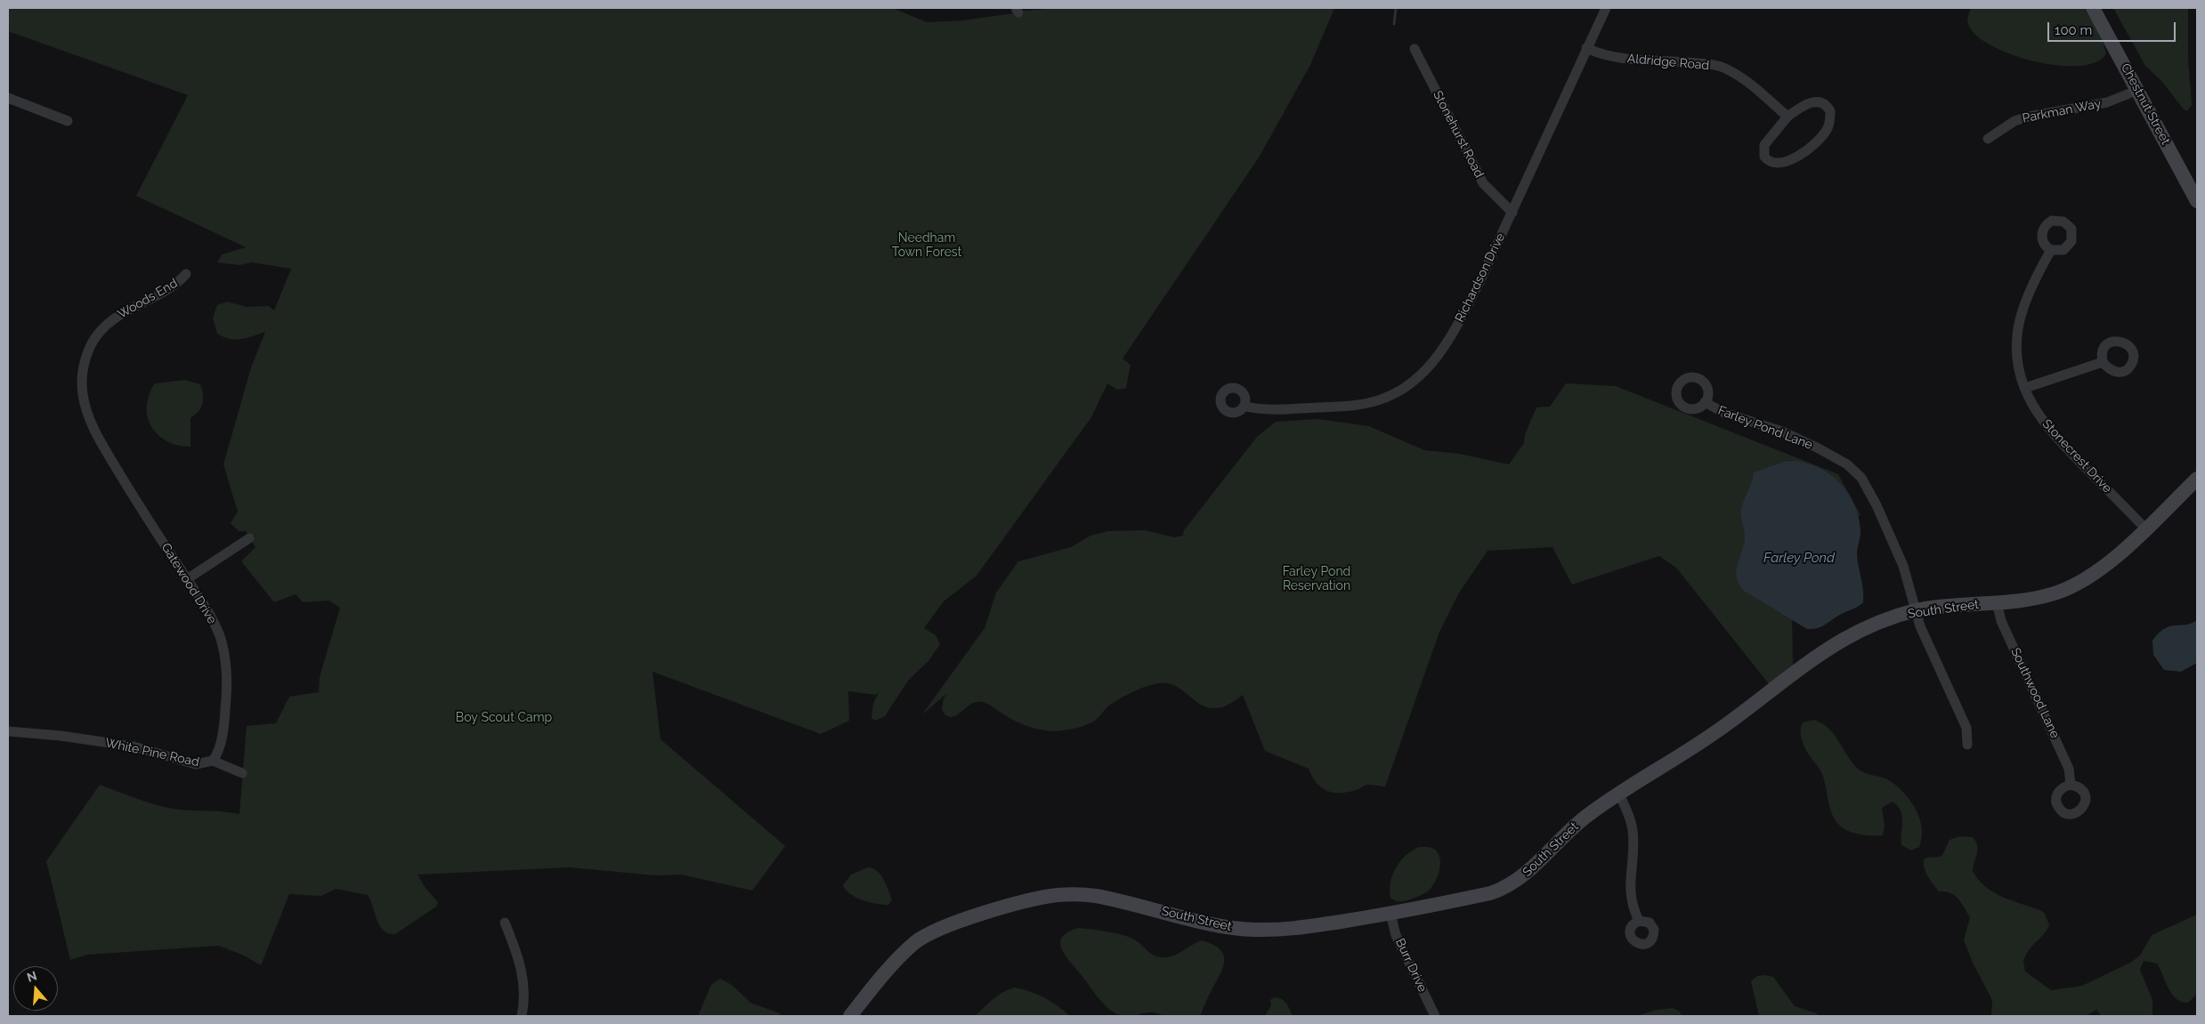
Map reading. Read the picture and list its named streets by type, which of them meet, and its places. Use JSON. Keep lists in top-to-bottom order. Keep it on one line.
{"streets":{"street":["Aldridge Road","Chestnut Street","Parkman Way","Stonehurst Road","Richardson Drive","Woods End","Farley Pond Lane","Stonecrest Drive","Gatewood Drive","South Street","Southwood Lane","White Pine Road","Burr Drive"]},"crossings":[["Aldridge Road","Richardson Drive"],["Chestnut Street","Parkman Way"],["Stonehurst Road","Richardson Drive"],["Woods End","Gatewood Drive"],["Farley Pond Lane","South Street"],["Stonecrest Drive","South Street"],["Gatewood Drive","White Pine Road"],["South Street","Southwood Lane"],["South Street","Burr Drive"]],"water":["Farley Pond"],"parks":["Needham Town Forest","Farley Pond Reservation","Boy Scout Camp"],"scale_bar":"100 m","north":"top"}
